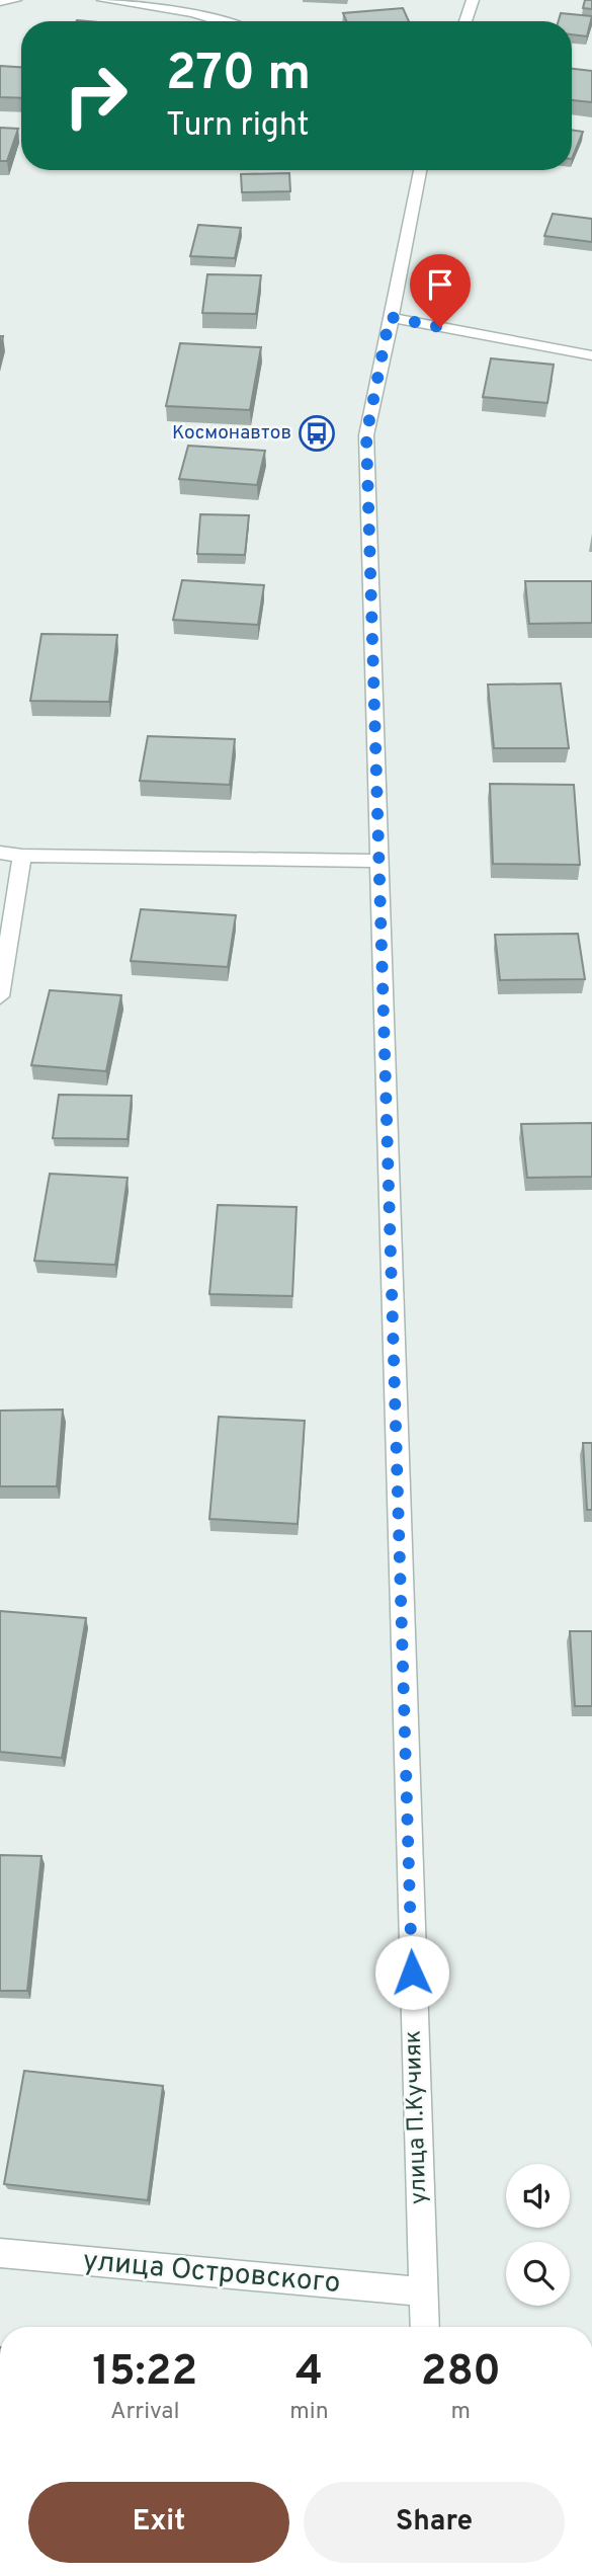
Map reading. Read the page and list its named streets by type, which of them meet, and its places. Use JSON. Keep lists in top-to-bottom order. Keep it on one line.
{"streets":{"street":["улица П.Кучияк","улица Островского"]},"crossings":[["улица П.Кучияк","улица Островского"]],"places":{"bus stop":["Космонавтов"]},"page":{"turn":["270 m","Turn right"],"eta":["15:22","Arrival","4","min","280","m"],"buttons":["Exit","Share"]}}
